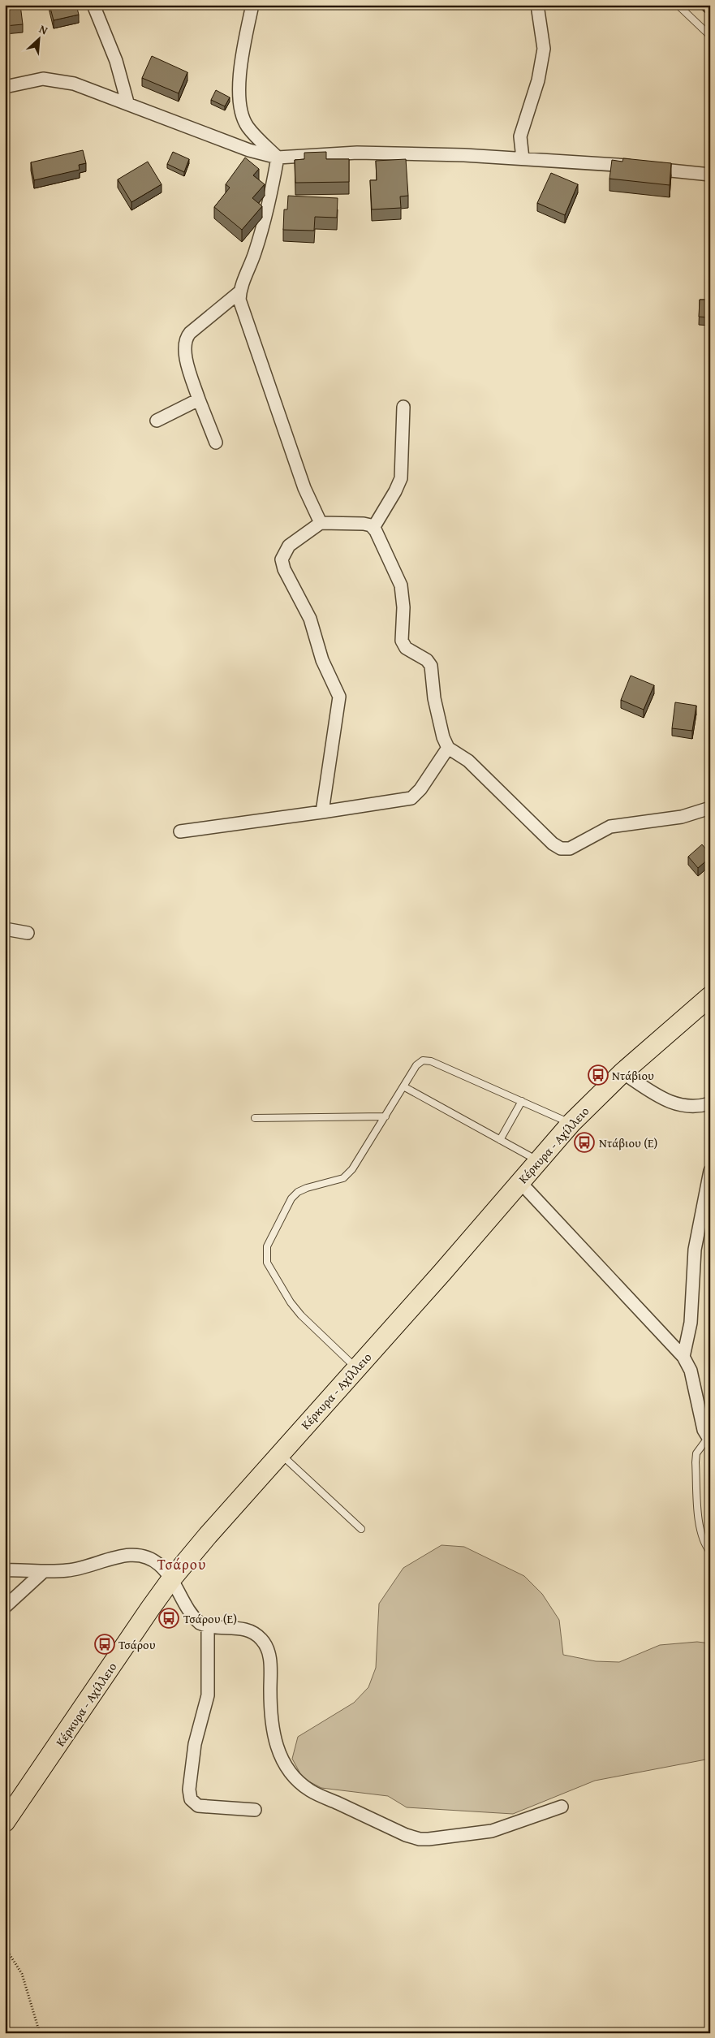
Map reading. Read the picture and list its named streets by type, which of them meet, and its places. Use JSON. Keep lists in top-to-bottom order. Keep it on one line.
{"streets":{"main road":["Κέρκυρα - Αχίλλειο"]},"districts":["Τσάρου"],"places":{"bus stop":["Ντάβιου","Ντάβιου (E)","Τσάρου (E)","Τσάρου"]},"north":"top right"}
